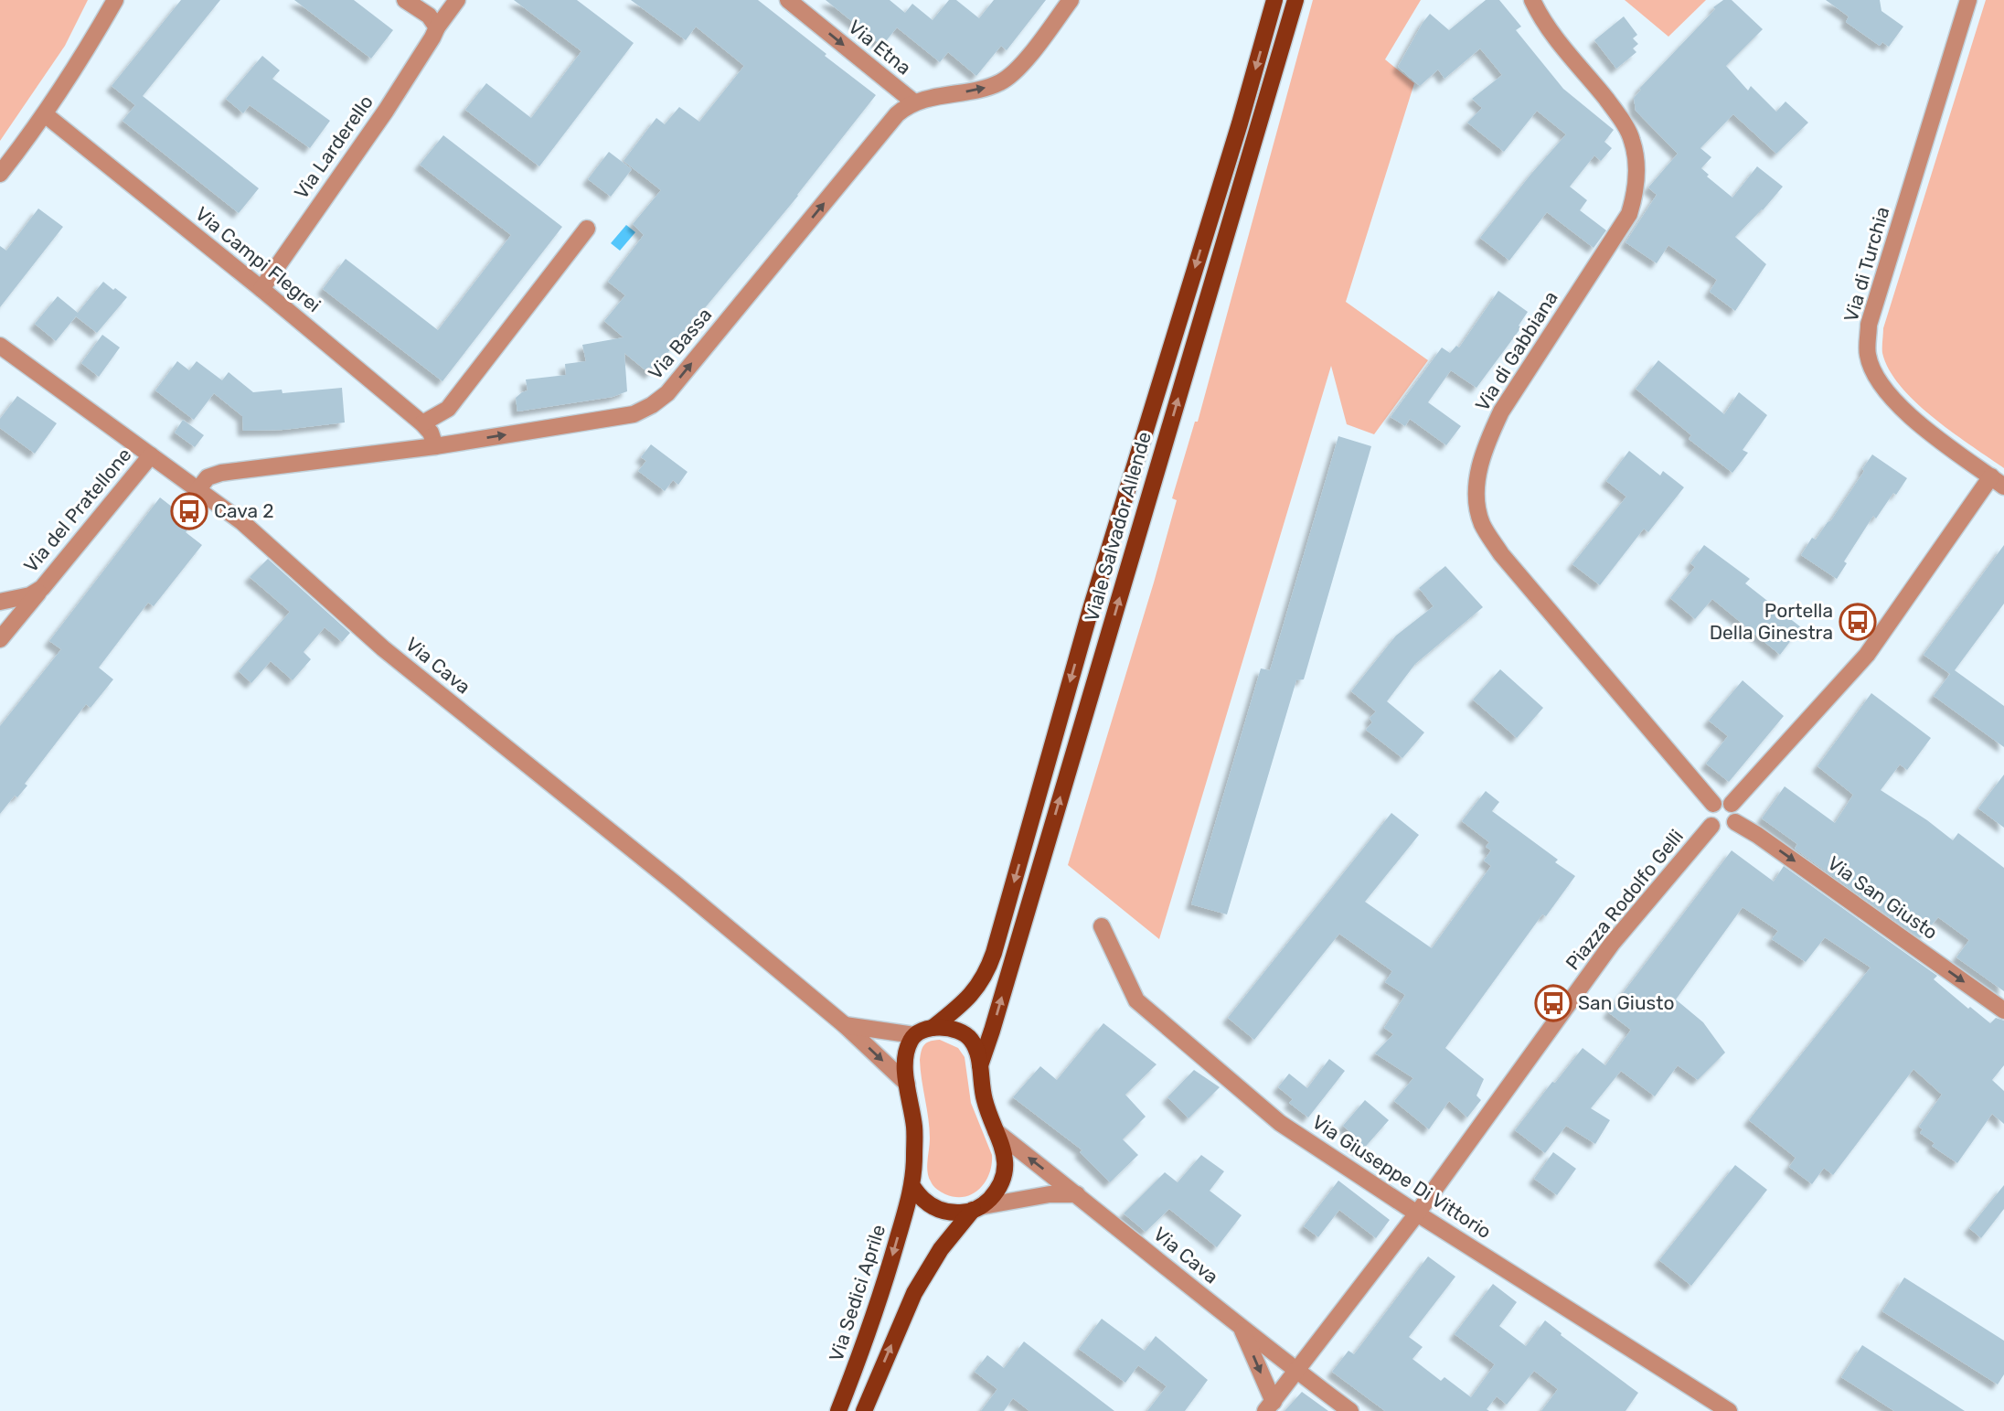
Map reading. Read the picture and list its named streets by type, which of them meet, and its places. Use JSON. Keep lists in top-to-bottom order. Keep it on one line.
{"streets":{"main road":["Viale Salvador Allende","Via Sedici Aprile"],"street":["Via Etna","Via Larderello","Via Campi Flegrei","Via di Turchia","Via Bassa","Via di Gabbiana","Via del Pratellone","Via Cava","Via San Giusto","Piazza Rodolfo Gelli","Via Giuseppe Di Vittorio"]},"crossings":[["Via Etna","Via Bassa"],["Via Larderello","Via Campi Flegrei"],["Via Campi Flegrei","Via Bassa"],["Via Bassa","Via Cava"],["Via di Gabbiana","Via San Giusto"],["Via di Gabbiana","Piazza Rodolfo Gelli"],["Via del Pratellone","Via Cava"],["Via Cava","Piazza Rodolfo Gelli"],["Via Cava","Via Sedici Aprile"],["Via San Giusto","Piazza Rodolfo Gelli"],["Piazza Rodolfo Gelli","Via Giuseppe Di Vittorio"]],"one_way":["Via Etna","Via Bassa","Via San Giusto"],"places":{"bus stop":["Cava 2","Portella Della Ginestra","San Giusto"]}}
